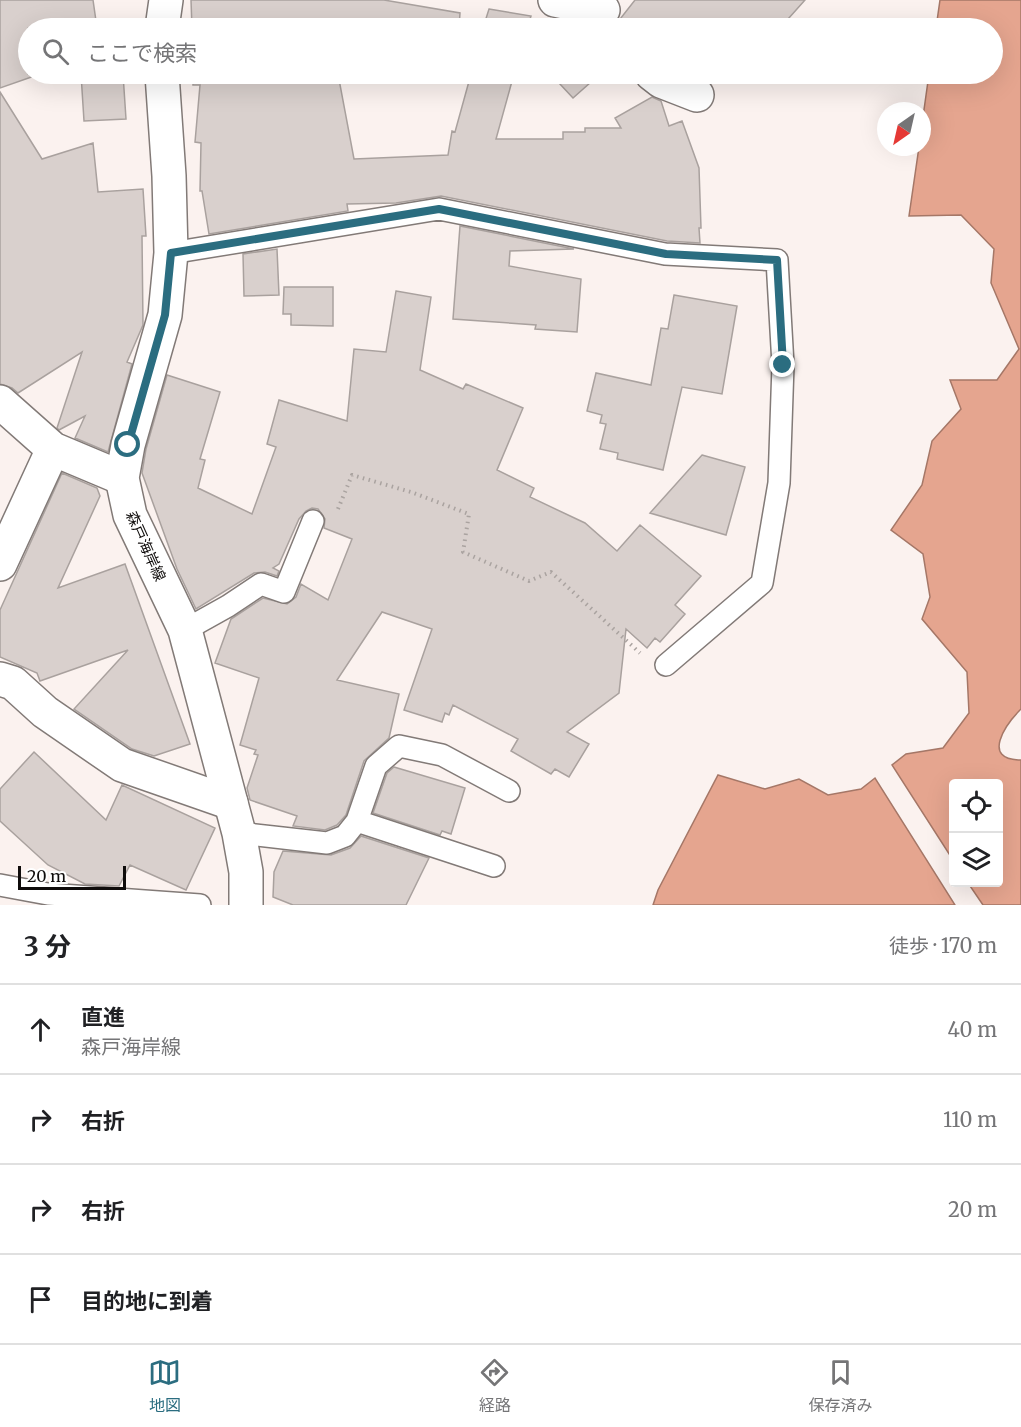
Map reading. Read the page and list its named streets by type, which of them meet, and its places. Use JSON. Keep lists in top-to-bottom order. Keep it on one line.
{"streets":{"main road":["森戸海岸線"]},"scale_bar":"20 m","north":"bottom left","page":{"search":"ここで検索","scale":"20 m","heading":["3 分","徒歩 · 170 m"],"list":[["直進","森戸海岸線","40 m"],["右折","110 m"],["右折","20 m"],"目的地に到着"],"nav":["地図","経路","保存済み"]}}
